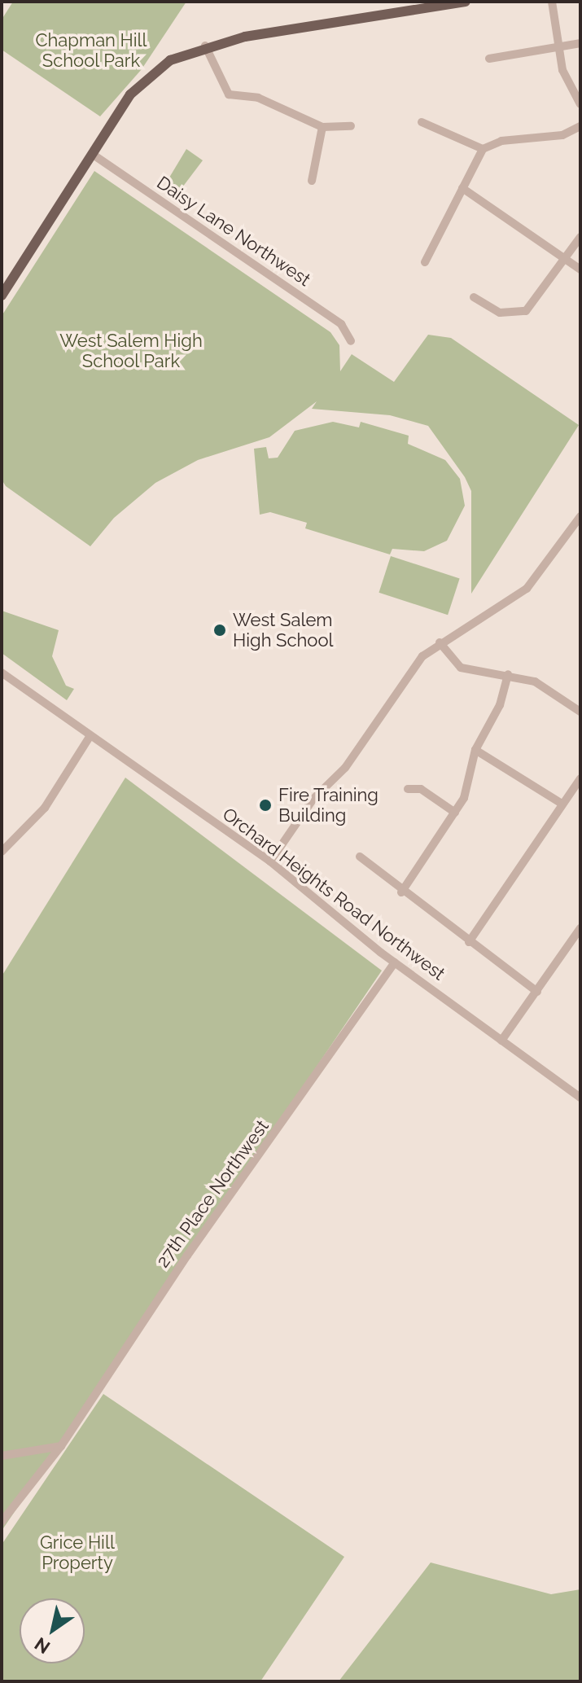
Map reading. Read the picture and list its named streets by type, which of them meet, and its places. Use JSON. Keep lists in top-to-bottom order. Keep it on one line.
{"streets":{"street":["Daisy Lane Northwest","Orchard Heights Road Northwest","27th Place Northwest"]},"crossings":[["Orchard Heights Road Northwest","27th Place Northwest"]],"parks":["Chapman Hill School Park","West Salem High School Park","Grice Hill Property"],"places":["West Salem High School","Fire Training Building"],"north":"bottom left"}
